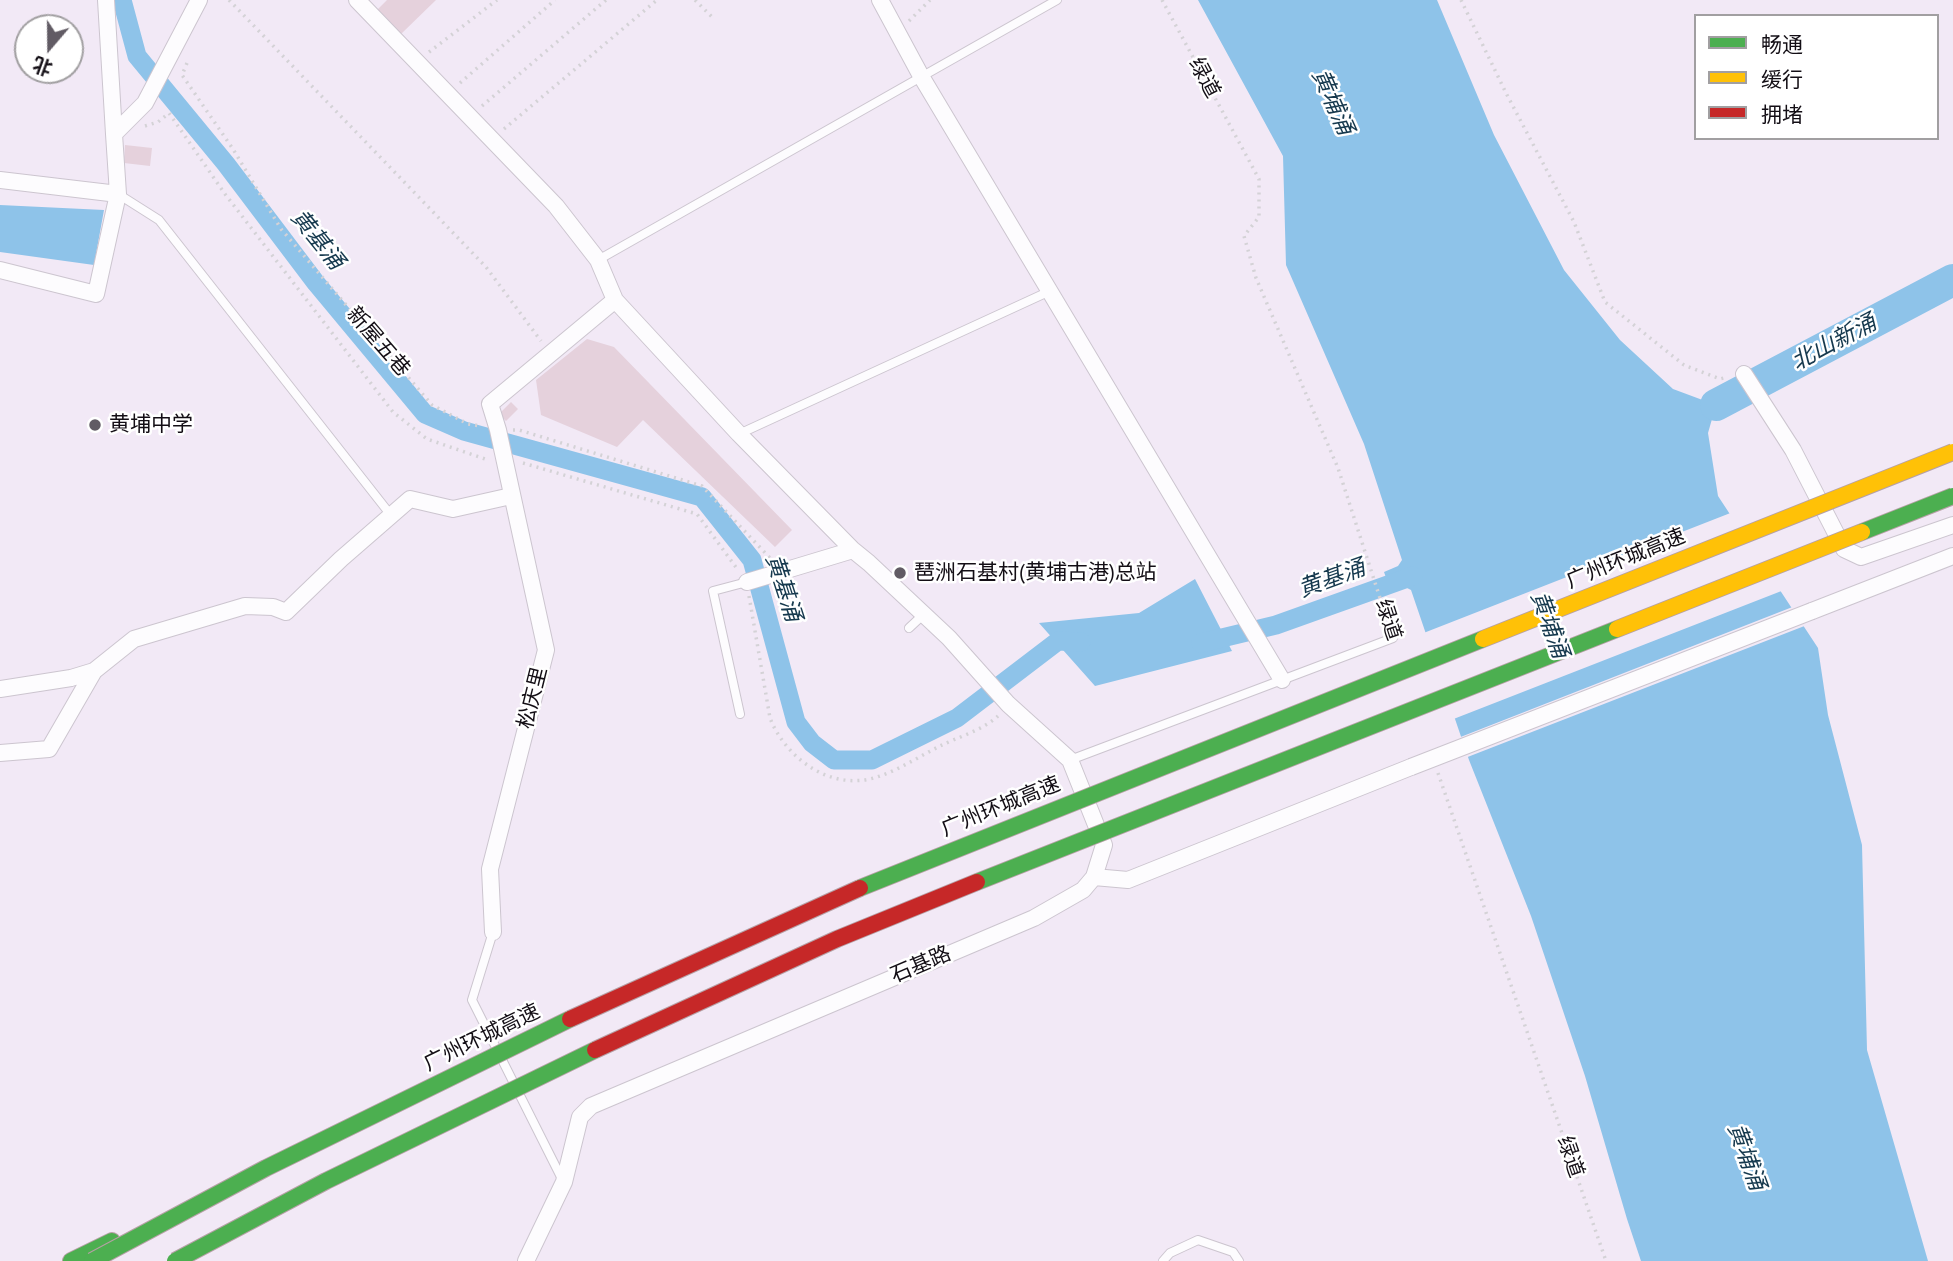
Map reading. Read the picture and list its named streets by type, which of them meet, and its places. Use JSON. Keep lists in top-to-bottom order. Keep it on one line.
{"streets":{"highway":["广州环城高速"],"street":["松庆里","石基路"],"path":["绿道","新屋五巷"]},"crossings":[["新屋五巷","松庆里"]],"water":["黄埔涌","黄基涌","北山新涌"],"places":["黄埔中学","琶洲石基村(黄埔古港)总站"],"legend":["畅通","缓行","拥堵"],"north":"bottom"}
